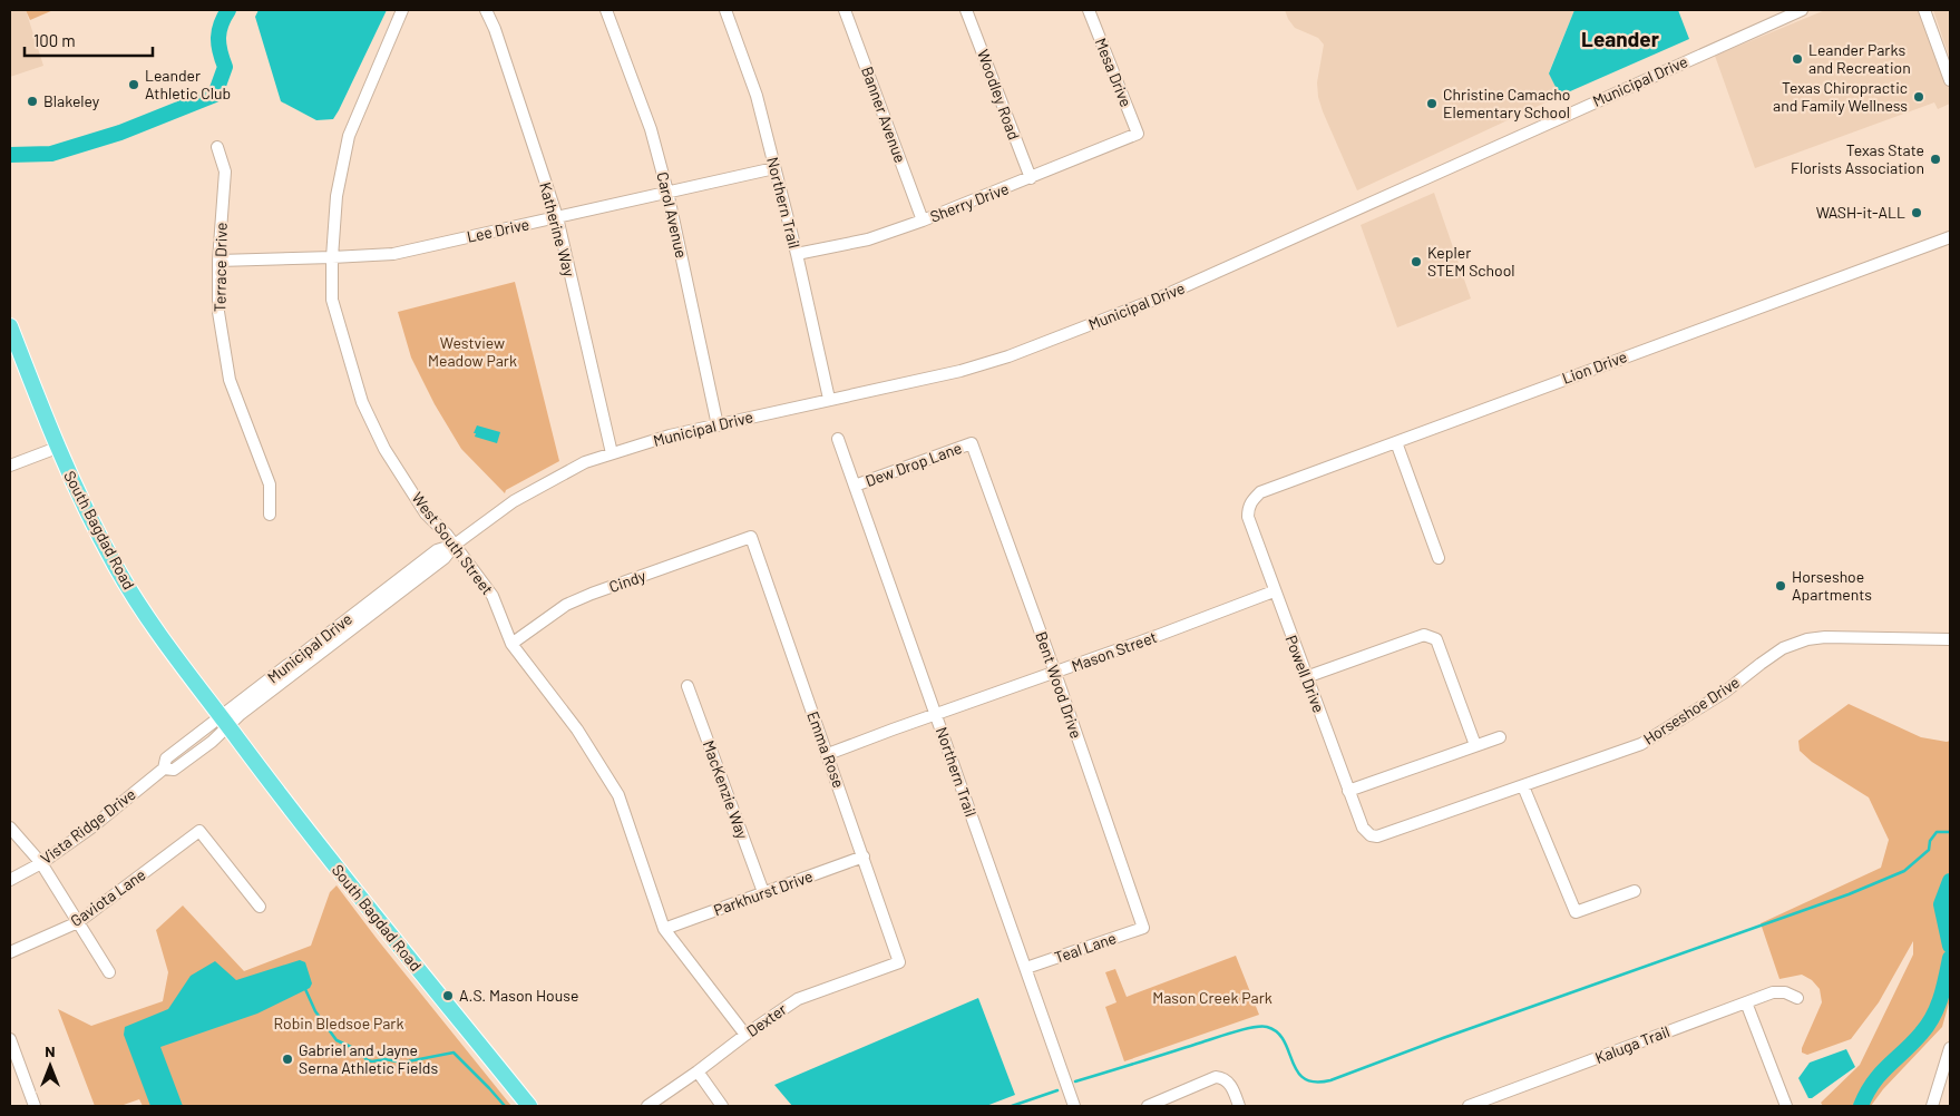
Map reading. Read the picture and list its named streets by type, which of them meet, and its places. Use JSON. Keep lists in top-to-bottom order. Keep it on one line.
{"streets":{"main road":["South Bagdad Road"],"street":["Mesa Drive","Municipal Drive","Woodley Road","Banner Avenue","Northern Trail","Sherry Drive","Carol Avenue","Katherine Way","Lee Drive","Terrace Drive","Lion Drive","Dew Drop Lane","West South Street","Cindy","Mason Street","Powell Drive","Bent Wood Drive","Horseshoe Drive","Emma Rose","MacKenzie Way","Vista Ridge Drive","Parkhurst Drive","Gaviota Lane","Teal Lane","Dexter","Kaluga Trail"]},"crossings":[["Mesa Drive","Sherry Drive"],["Municipal Drive","Northern Trail"],["Municipal Drive","Carol Avenue"],["Municipal Drive","Katherine Way"],["Municipal Drive","South Bagdad Road"],["Municipal Drive","West South Street"],["Municipal Drive","Vista Ridge Drive"],["Woodley Road","Sherry Drive"],["Banner Avenue","Sherry Drive"],["Northern Trail","Sherry Drive"],["Northern Trail","Lee Drive"],["Northern Trail","Dew Drop Lane"],["Northern Trail","Mason Street"],["Northern Trail","Teal Lane"],["Carol Avenue","Lee Drive"],["Katherine Way","Lee Drive"],["Lee Drive","Terrace Drive"],["Lee Drive","West South Street"],["Lion Drive","Powell Drive"],["Dew Drop Lane","Bent Wood Drive"],["South Bagdad Road","Vista Ridge Drive"],["West South Street","Cindy"],["West South Street","Parkhurst Drive"],["West South Street","Dexter"],["Cindy","Emma Rose"],["Mason Street","Powell Drive"],["Mason Street","Bent Wood Drive"],["Mason Street","Emma Rose"],["Powell Drive","Horseshoe Drive"],["Bent Wood Drive","Teal Lane"],["Emma Rose","Parkhurst Drive"],["Emma Rose","Dexter"],["MacKenzie Way","Parkhurst Drive"]],"districts":["Leander"],"parks":["Westview Meadow Park","Mason Creek Park","Robin Bledsoe Park"],"places":["Leander Parks and Recreation","Leander Athletic Club","Texas Chiropractic and Family Wellness","Blakeley","Christine Camacho Elementary School","Texas State Florists Association","WASH-it-ALL","Kepler STEM School","Horseshoe Apartments","A.S. Mason House","Gabriel and Jayne Serna Athletic Fields"],"scale_bar":"100 m","north":"top"}
